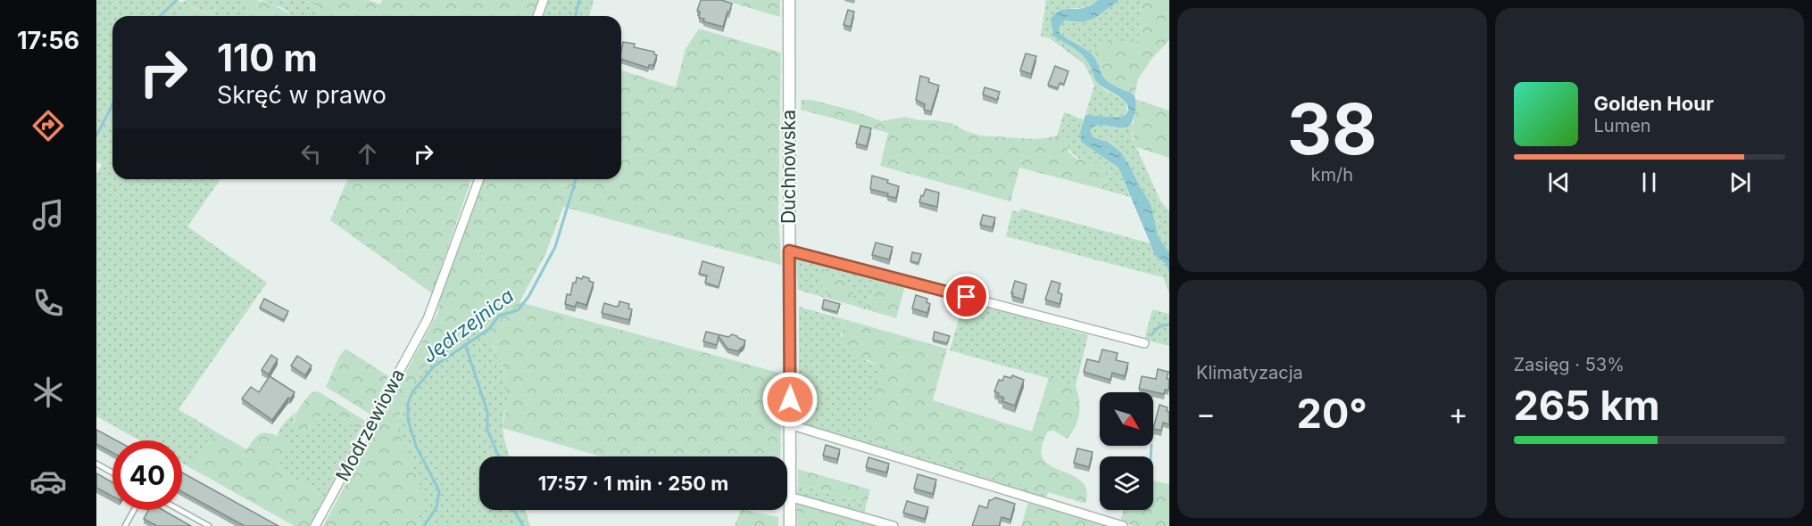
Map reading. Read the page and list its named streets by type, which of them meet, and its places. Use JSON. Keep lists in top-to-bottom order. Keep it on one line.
{"streets":{"street":["Duchnowska","Modrzewiowa"]},"water":["Jędrzejnica"],"north":"bottom right","page":{"tabs":"17:56","tile":[["38","km/h"],"Klimatyzacja",["Zasięg · 53%","265 km"]],"turn":["110 m","Skręć w prawo"],"song":["Golden Hour","Lumen"],"heat":["−","20°","+"],"limit":"40","trip":"17:57 · 1 min · 250 m"}}
